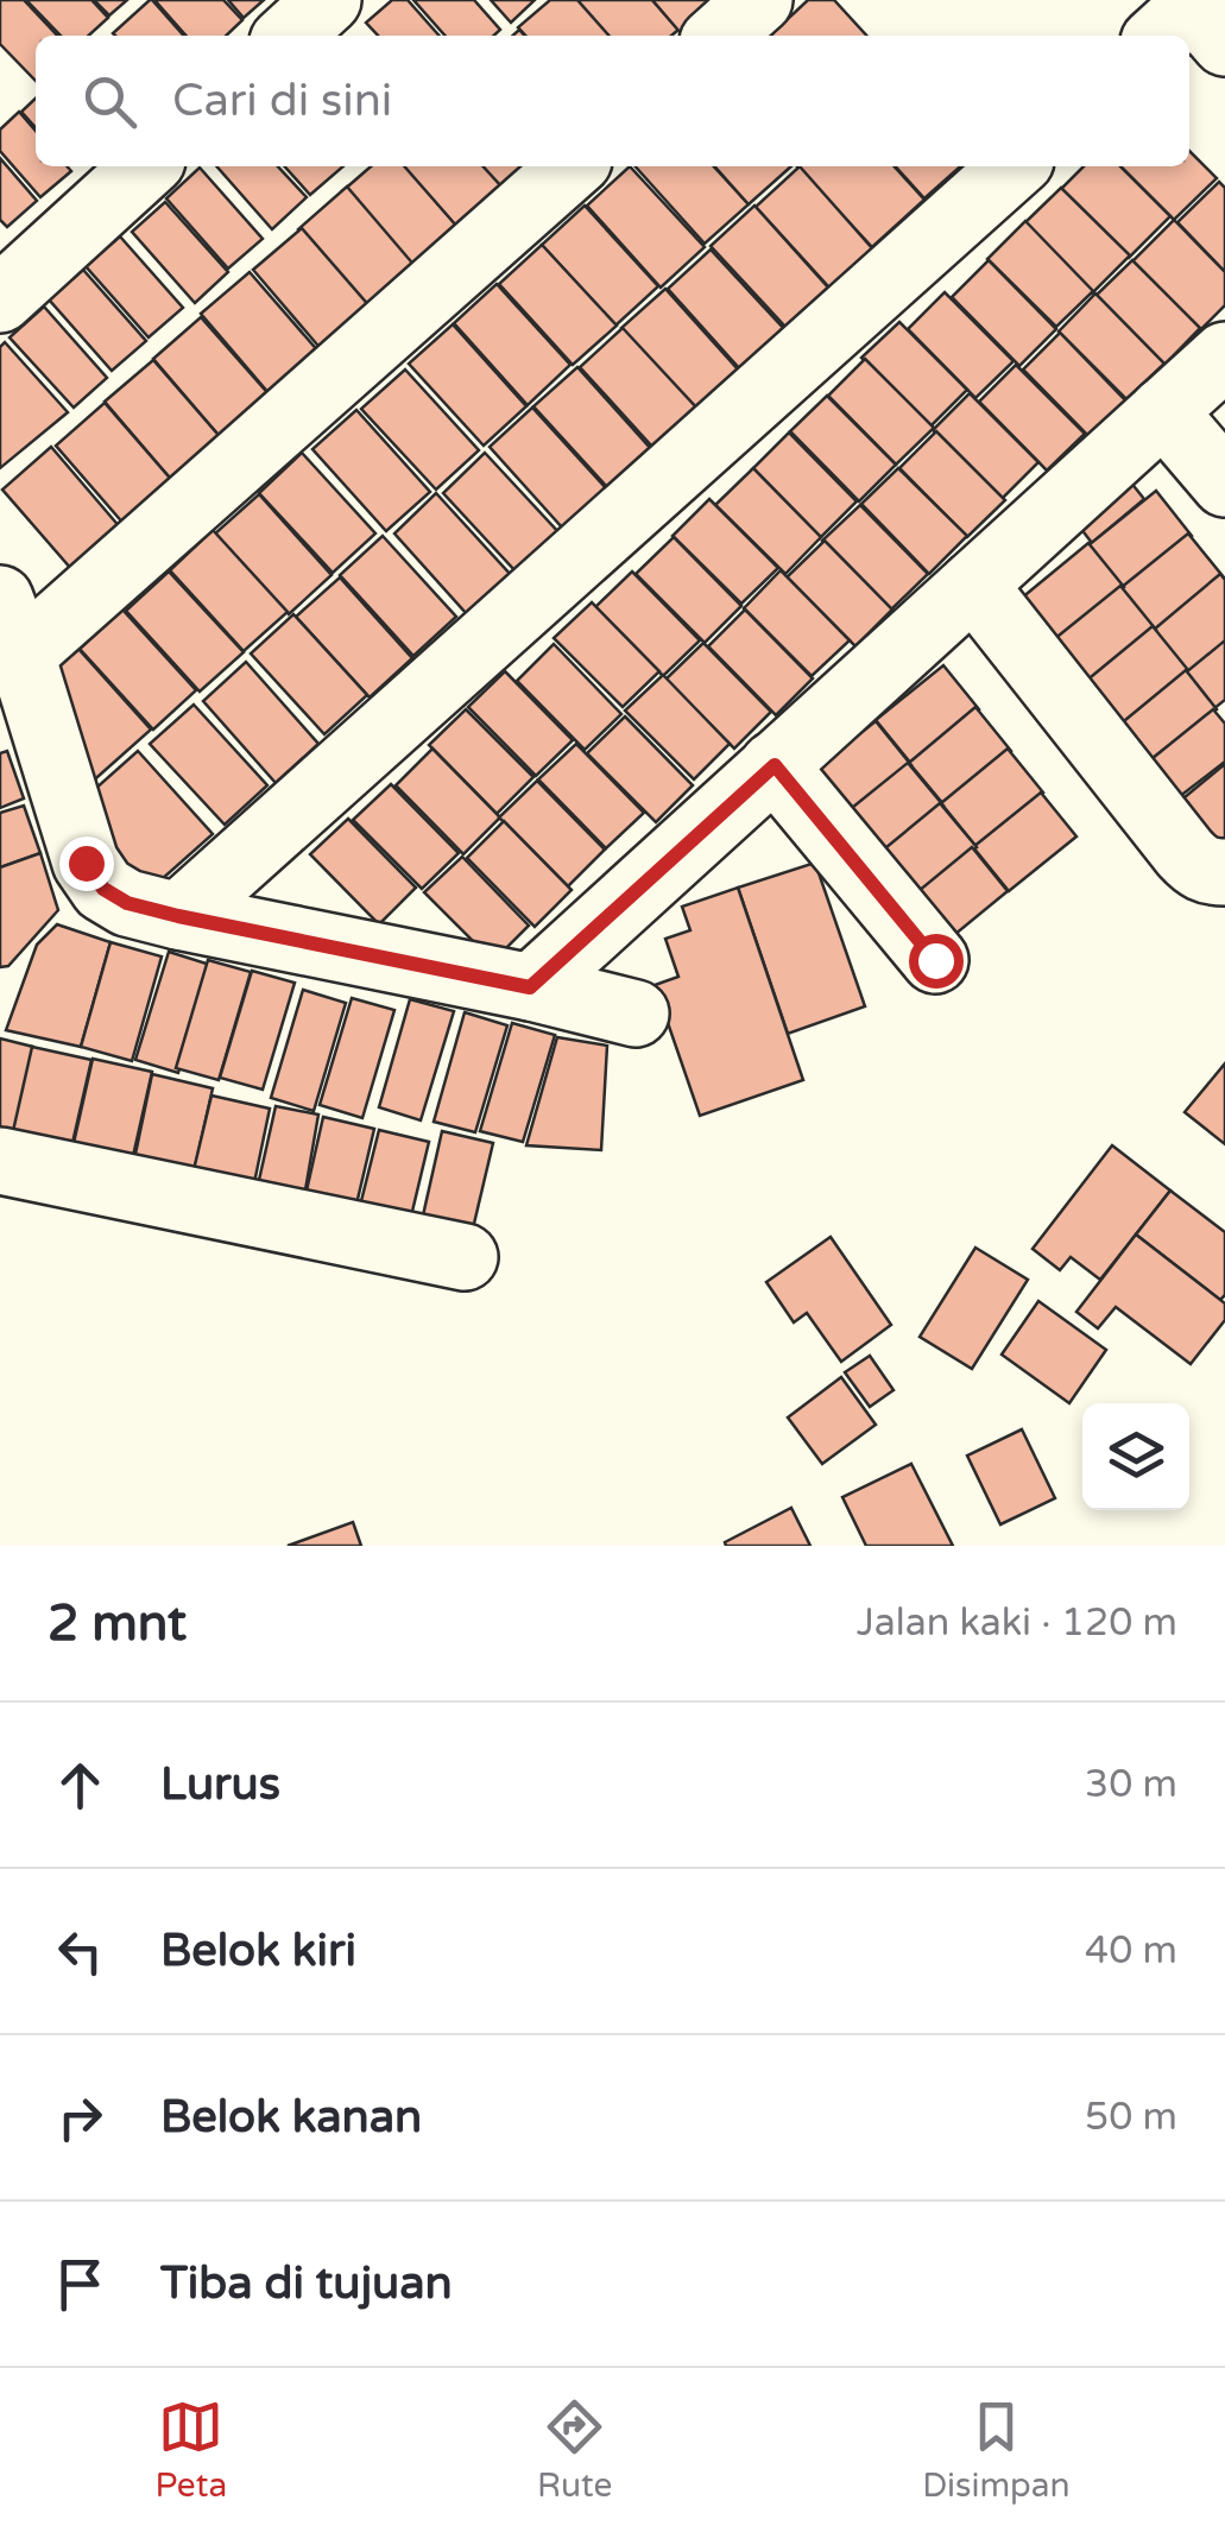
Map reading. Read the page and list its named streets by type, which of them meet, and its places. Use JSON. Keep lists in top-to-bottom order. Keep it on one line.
{"page":{"search":"Cari di sini","heading":["2 mnt","Jalan kaki · 120 m"],"list":[["Lurus","30 m"],["Belok kiri","40 m"],["Belok kanan","50 m"],"Tiba di tujuan"],"nav":["Peta","Rute","Disimpan"]}}
